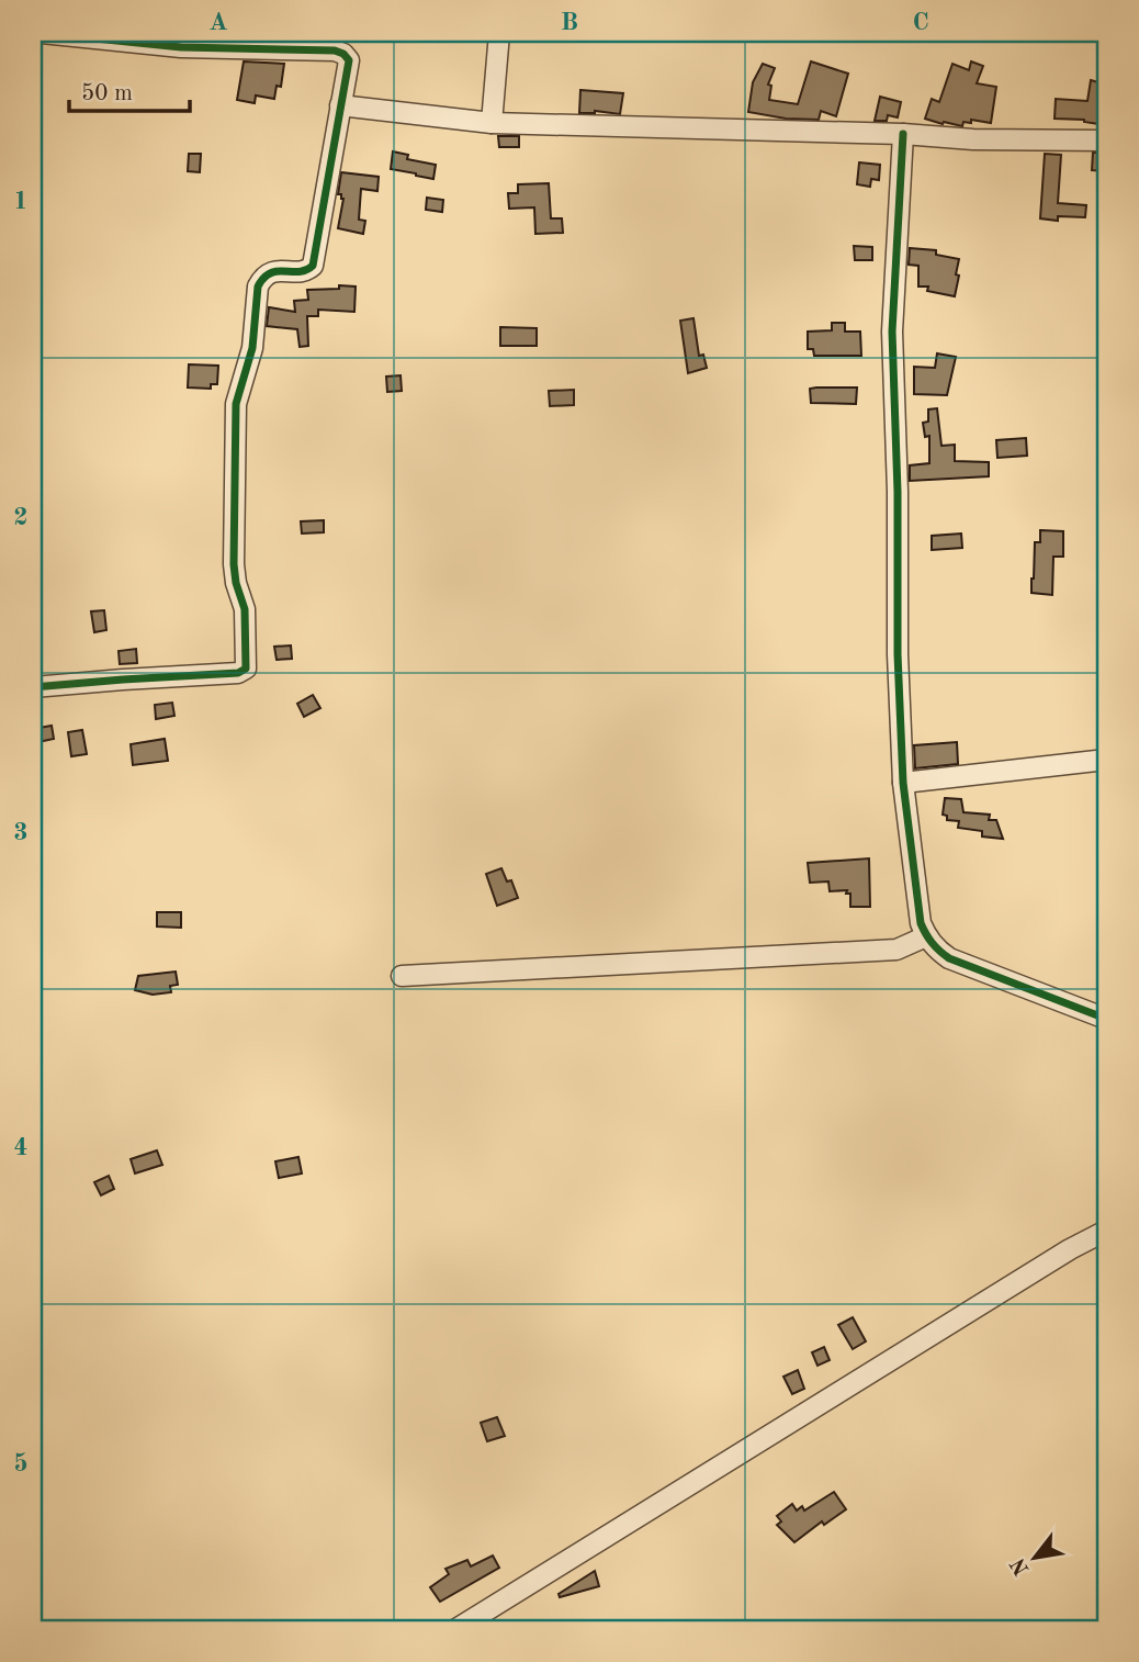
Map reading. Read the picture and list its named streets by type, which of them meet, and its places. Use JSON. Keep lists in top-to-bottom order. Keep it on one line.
{"scale_bar":"50 m","north":"bottom left","grid":{"columns":["A","B","C"],"rows":["1","2","3","4","5"]}}
